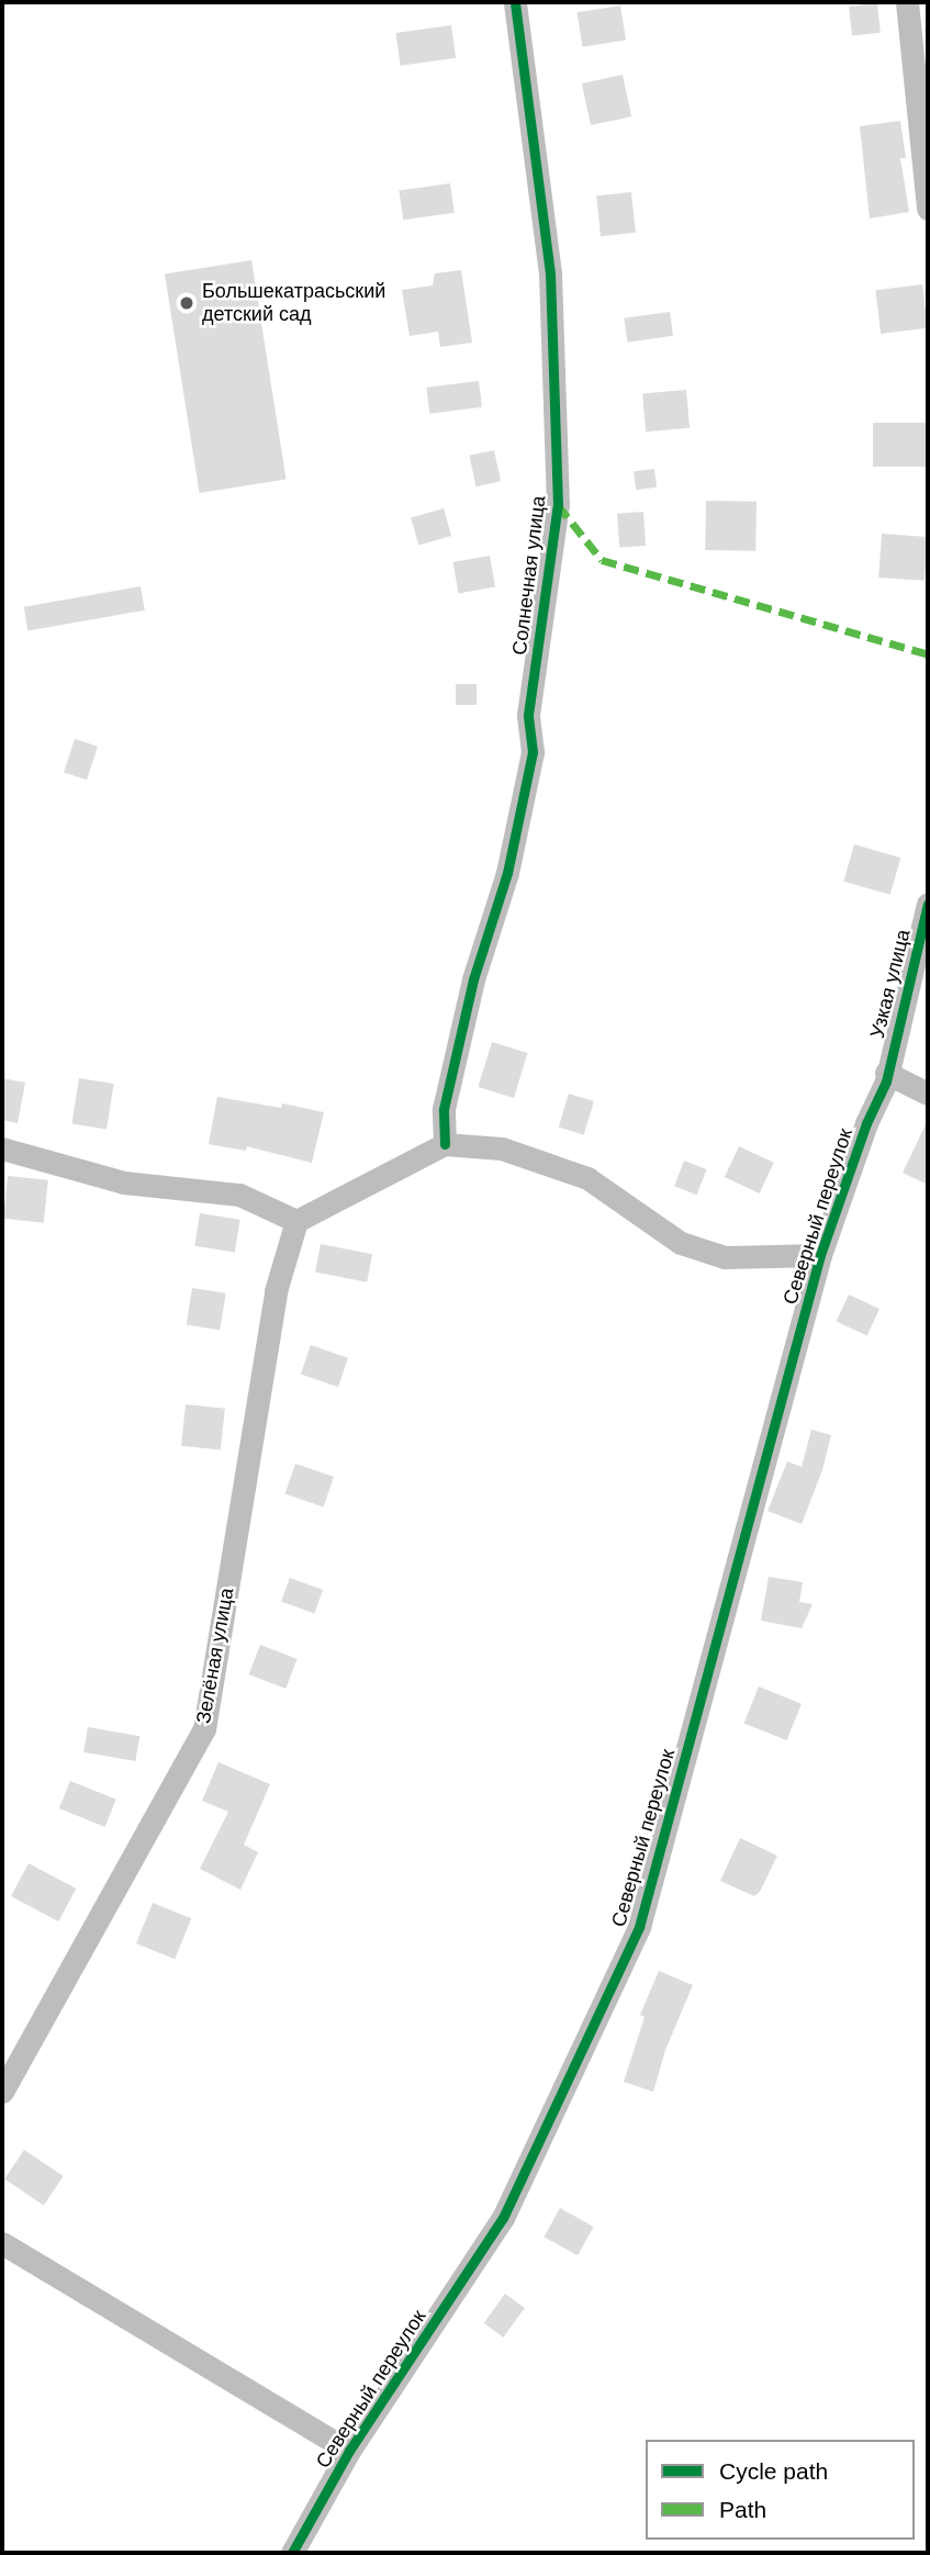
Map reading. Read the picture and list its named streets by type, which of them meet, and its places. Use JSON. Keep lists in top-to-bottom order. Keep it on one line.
{"streets":{"street":["Солнечная улица","Узкая улица","Северный переулок","Зелёная улица"]},"crossings":[["Узкая улица","Северный переулок"]],"places":["Большекатрасьский детский сад"],"legend":["Cycle path","Path"]}
